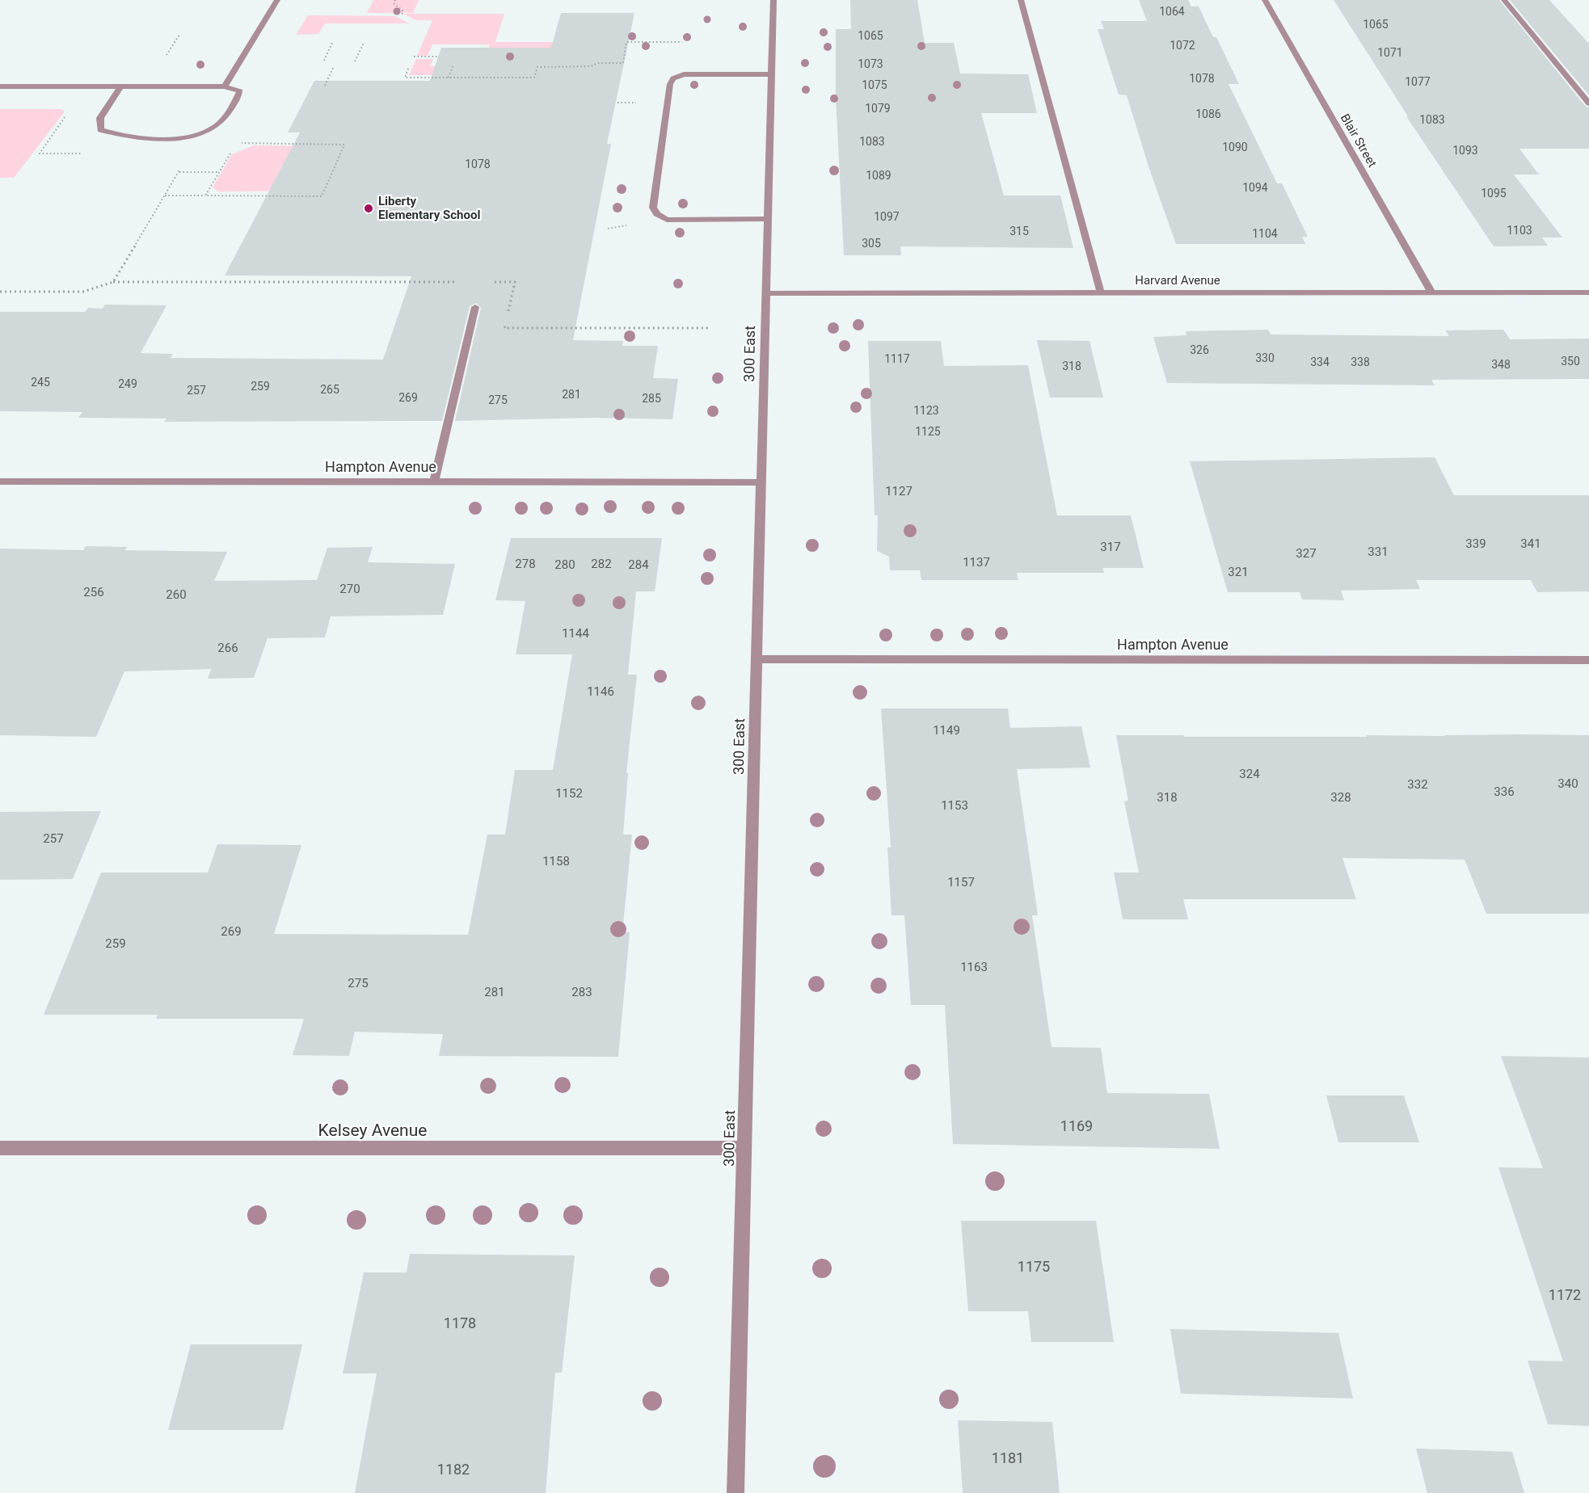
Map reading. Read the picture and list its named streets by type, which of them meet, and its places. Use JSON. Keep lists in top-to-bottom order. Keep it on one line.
{"streets":{"street":["Blair Street","Harvard Avenue","300 East","Hampton Avenue","Kelsey Avenue"]},"crossings":[["Blair Street","Harvard Avenue"],["Harvard Avenue","300 East"],["300 East","Hampton Avenue"],["300 East","Kelsey Avenue"]],"places":["Liberty Elementary School"],"house_numbers":["1064","1065","1065","1072","1071","1073","1078","1077","1075","1079","1086","1083","1083","1090","1093","1078","1089","1094","1095","1097","1103","315","1104","305","326","330","1117","350","334","338","348","318","245","249","259","265","257","281","269","285","275","1123","1125","1127","339","341","317","331","327","1137","278","282","280","284","321","270","256","260","1144","266","1146","1149","324","340","332","336","1152","318","328","1153","257","1158","1157","269","259","1163","275","281","283","1169","1175","1172","1178","1181","1182"]}
